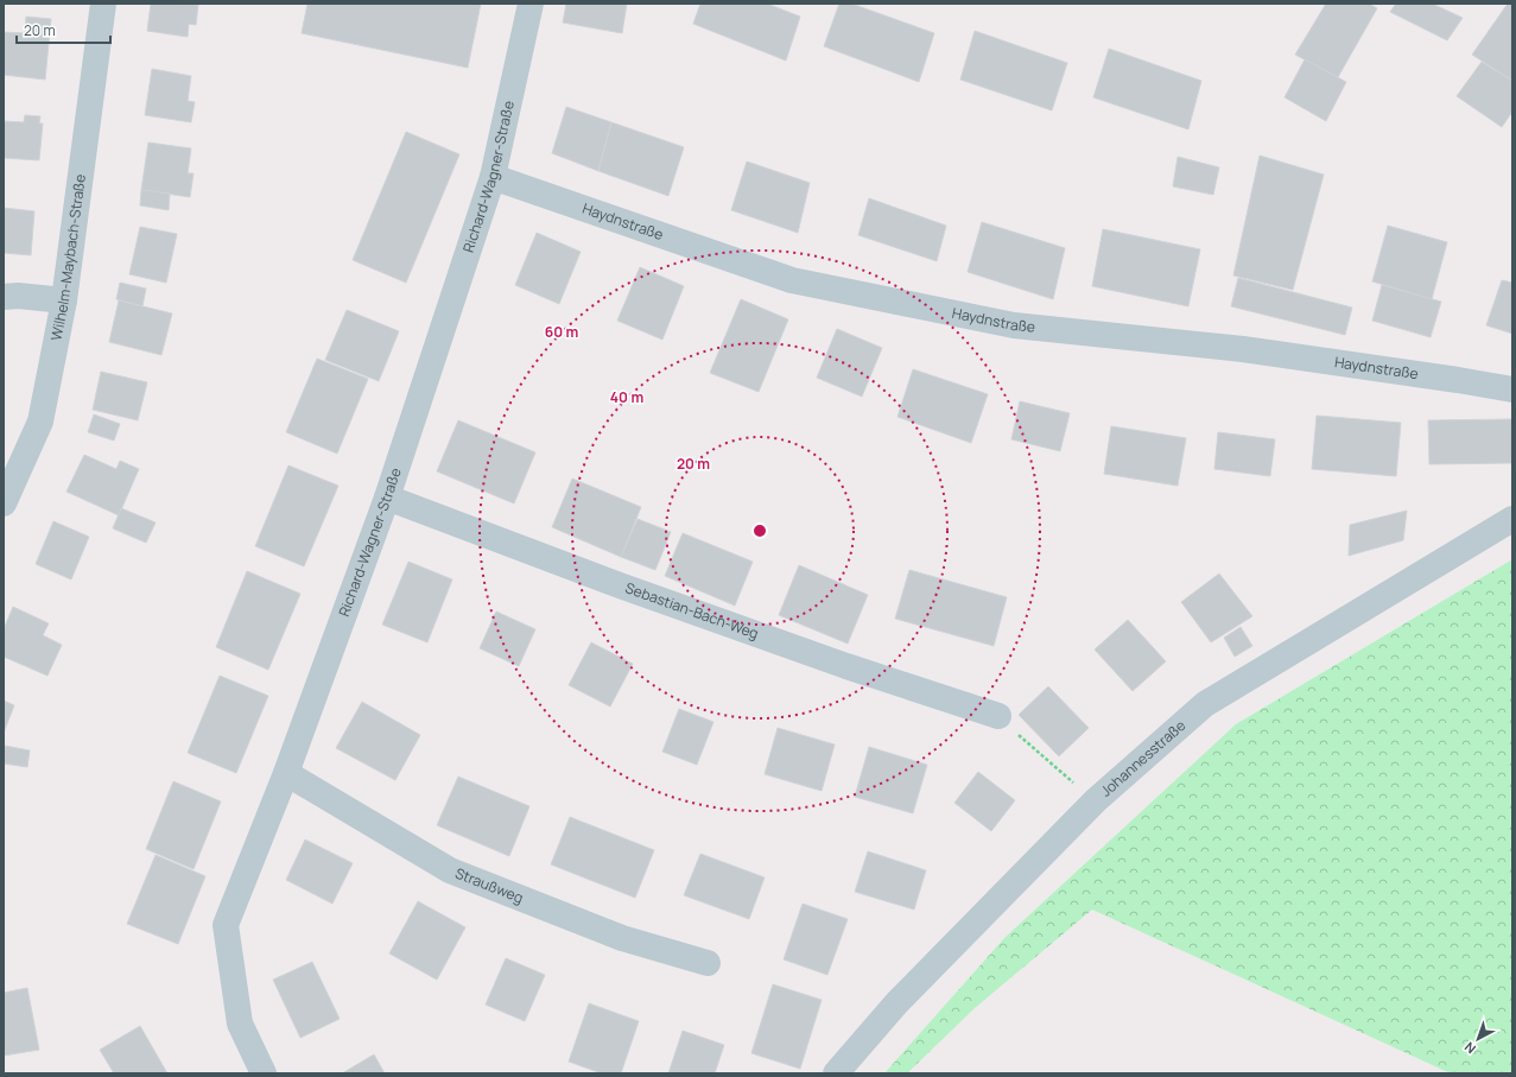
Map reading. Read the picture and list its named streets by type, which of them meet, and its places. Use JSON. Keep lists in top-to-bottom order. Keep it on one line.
{"streets":{"street":["Richard-Wagner-Straße","Haydnstraße","Wilhelm-Maybach-Straße","Sebastian-Bach-Weg","Johannesstraße","Straußweg"]},"crossings":[["Richard-Wagner-Straße","Haydnstraße"],["Richard-Wagner-Straße","Sebastian-Bach-Weg"],["Richard-Wagner-Straße","Straußweg"]],"scale_bar":"20 m","north":"bottom left","rings":["60 m","40 m","20 m"]}
